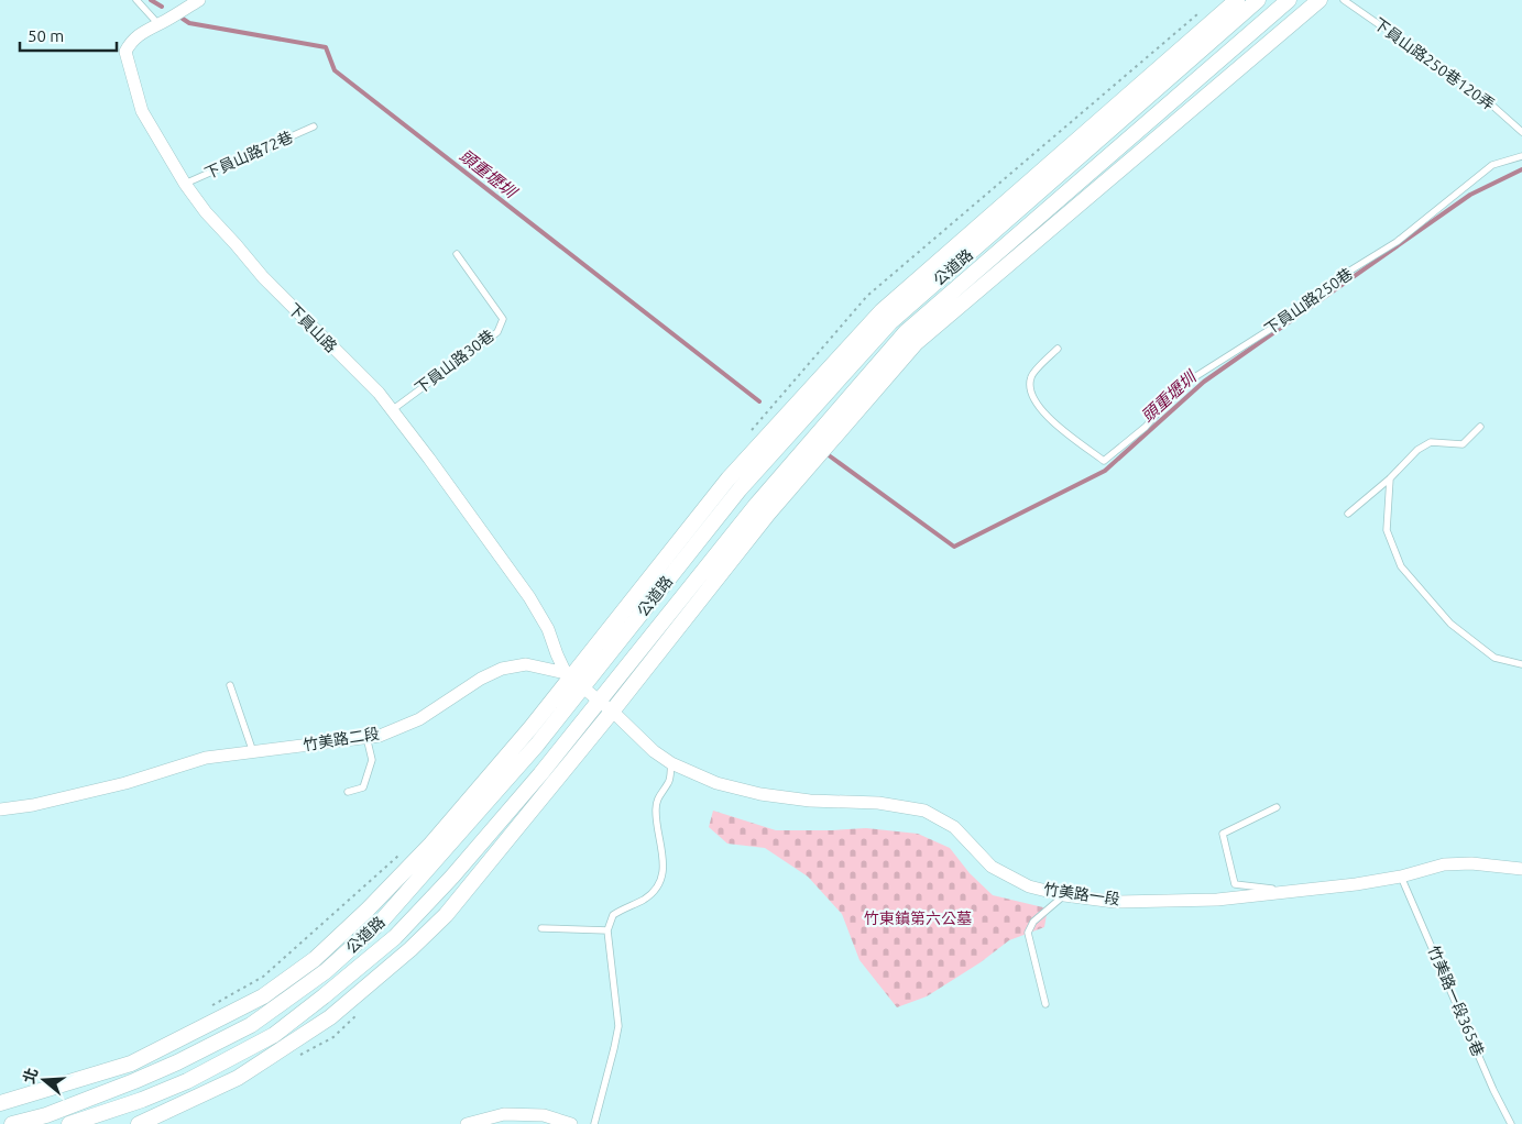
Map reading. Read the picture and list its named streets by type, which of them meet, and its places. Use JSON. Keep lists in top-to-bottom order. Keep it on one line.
{"streets":{"street":["公道路","下員山路","竹美路二段","竹美路一段"],"lane":["下員山路250巷120弄","下員山路72巷","下員山路250巷","下員山路30巷","竹美路一段365巷"]},"crossings":[["下員山路72巷","下員山路"],["公道路","下員山路"],["公道路","竹美路二段"],["下員山路","下員山路30巷"],["下員山路","竹美路二段"],["竹美路二段","竹美路一段"],["竹美路一段","竹美路一段365巷"]],"water":["頭重壢圳"],"parks":["竹東鎮第六公墓"],"scale_bar":"50 m","north":"left"}
